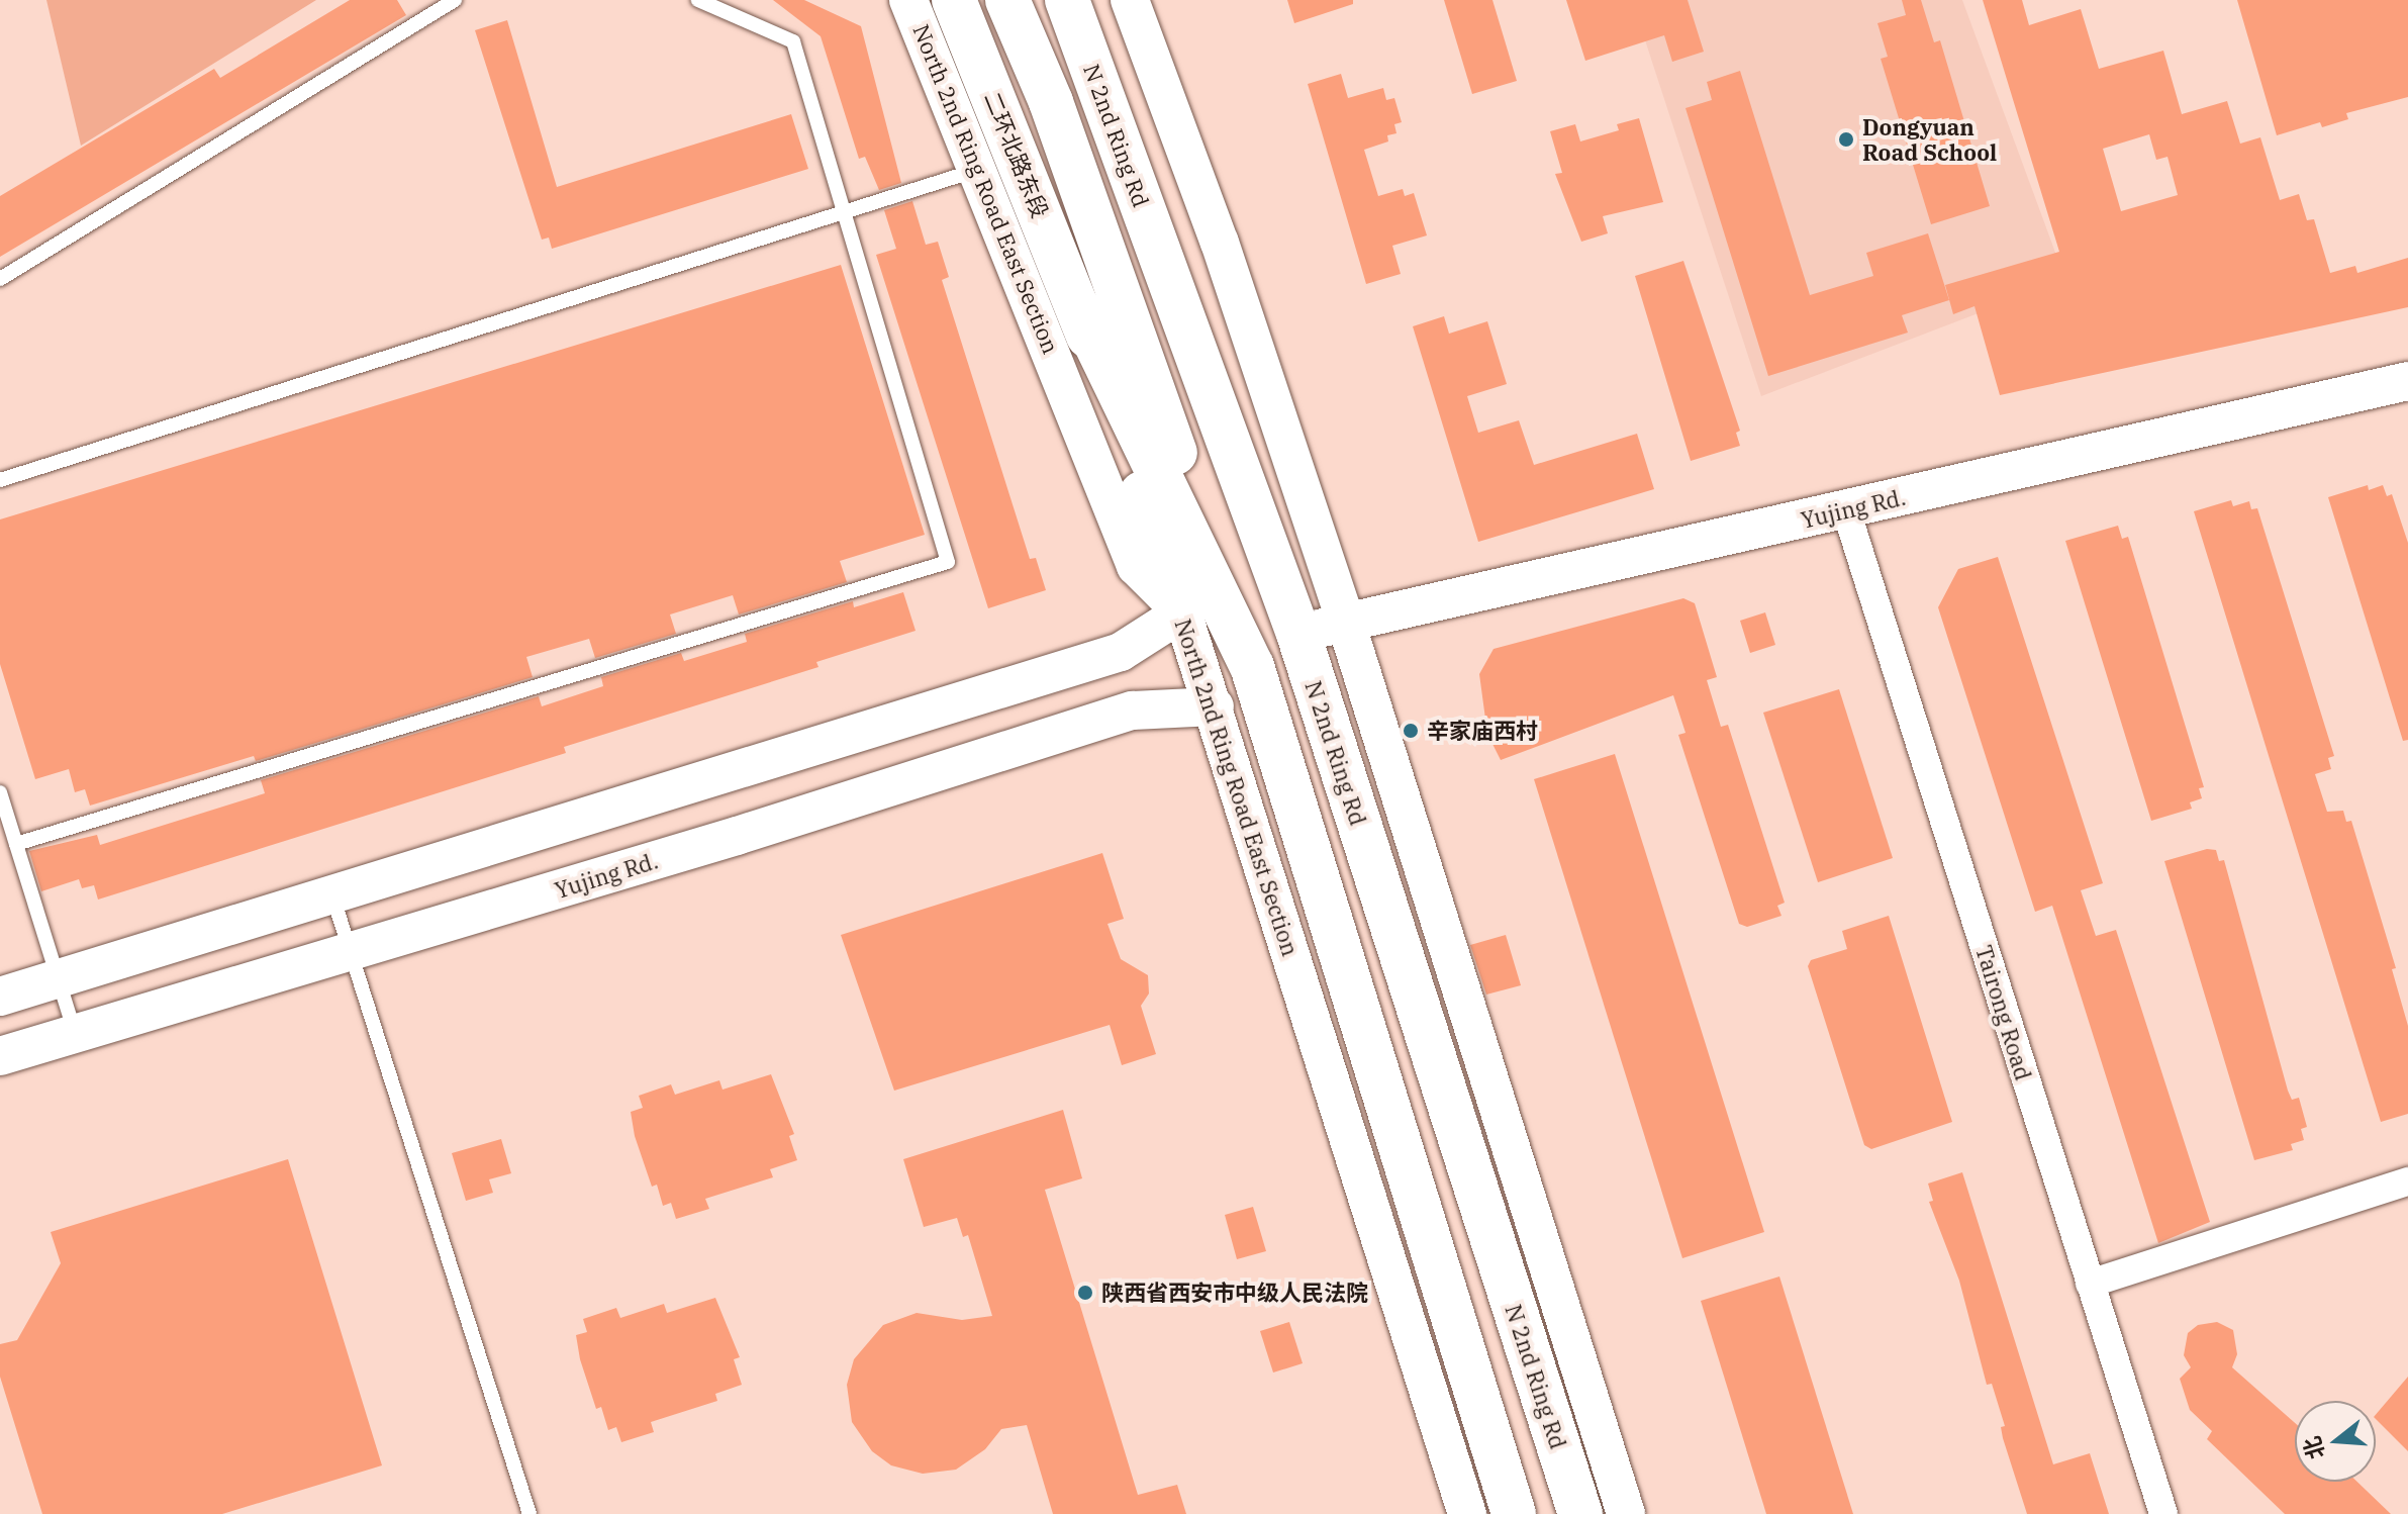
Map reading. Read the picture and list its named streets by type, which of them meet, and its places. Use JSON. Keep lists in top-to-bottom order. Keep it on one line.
{"streets":{"highway":["N 2nd Ring Rd","二环北路东段"],"street":["North 2nd Ring Road East Section","Yujing Rd.","Tairong Road"]},"crossings":[["N 2nd Ring Rd","Yujing Rd."],["North 2nd Ring Road East Section","Yujing Rd."],["Yujing Rd.","Tairong Road"]],"places":["Dongyuan Road School","辛家庙西村","陕西省西安市中级人民法院"],"north":"left"}
